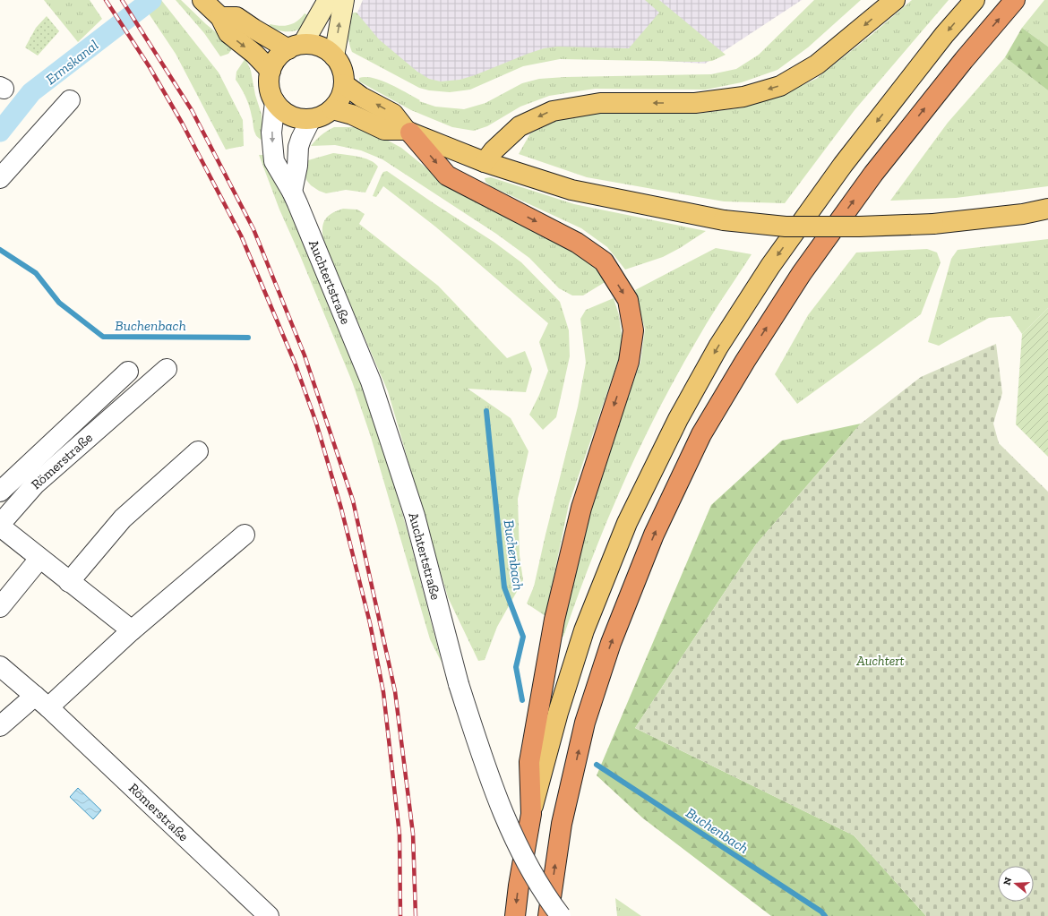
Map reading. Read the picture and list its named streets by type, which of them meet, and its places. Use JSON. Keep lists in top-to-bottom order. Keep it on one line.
{"streets":{"street":["Auchtertstraße","Römerstraße"]},"water":["Ermskanal","Buchenbach"],"parks":["Auchtert"],"north":"left"}
